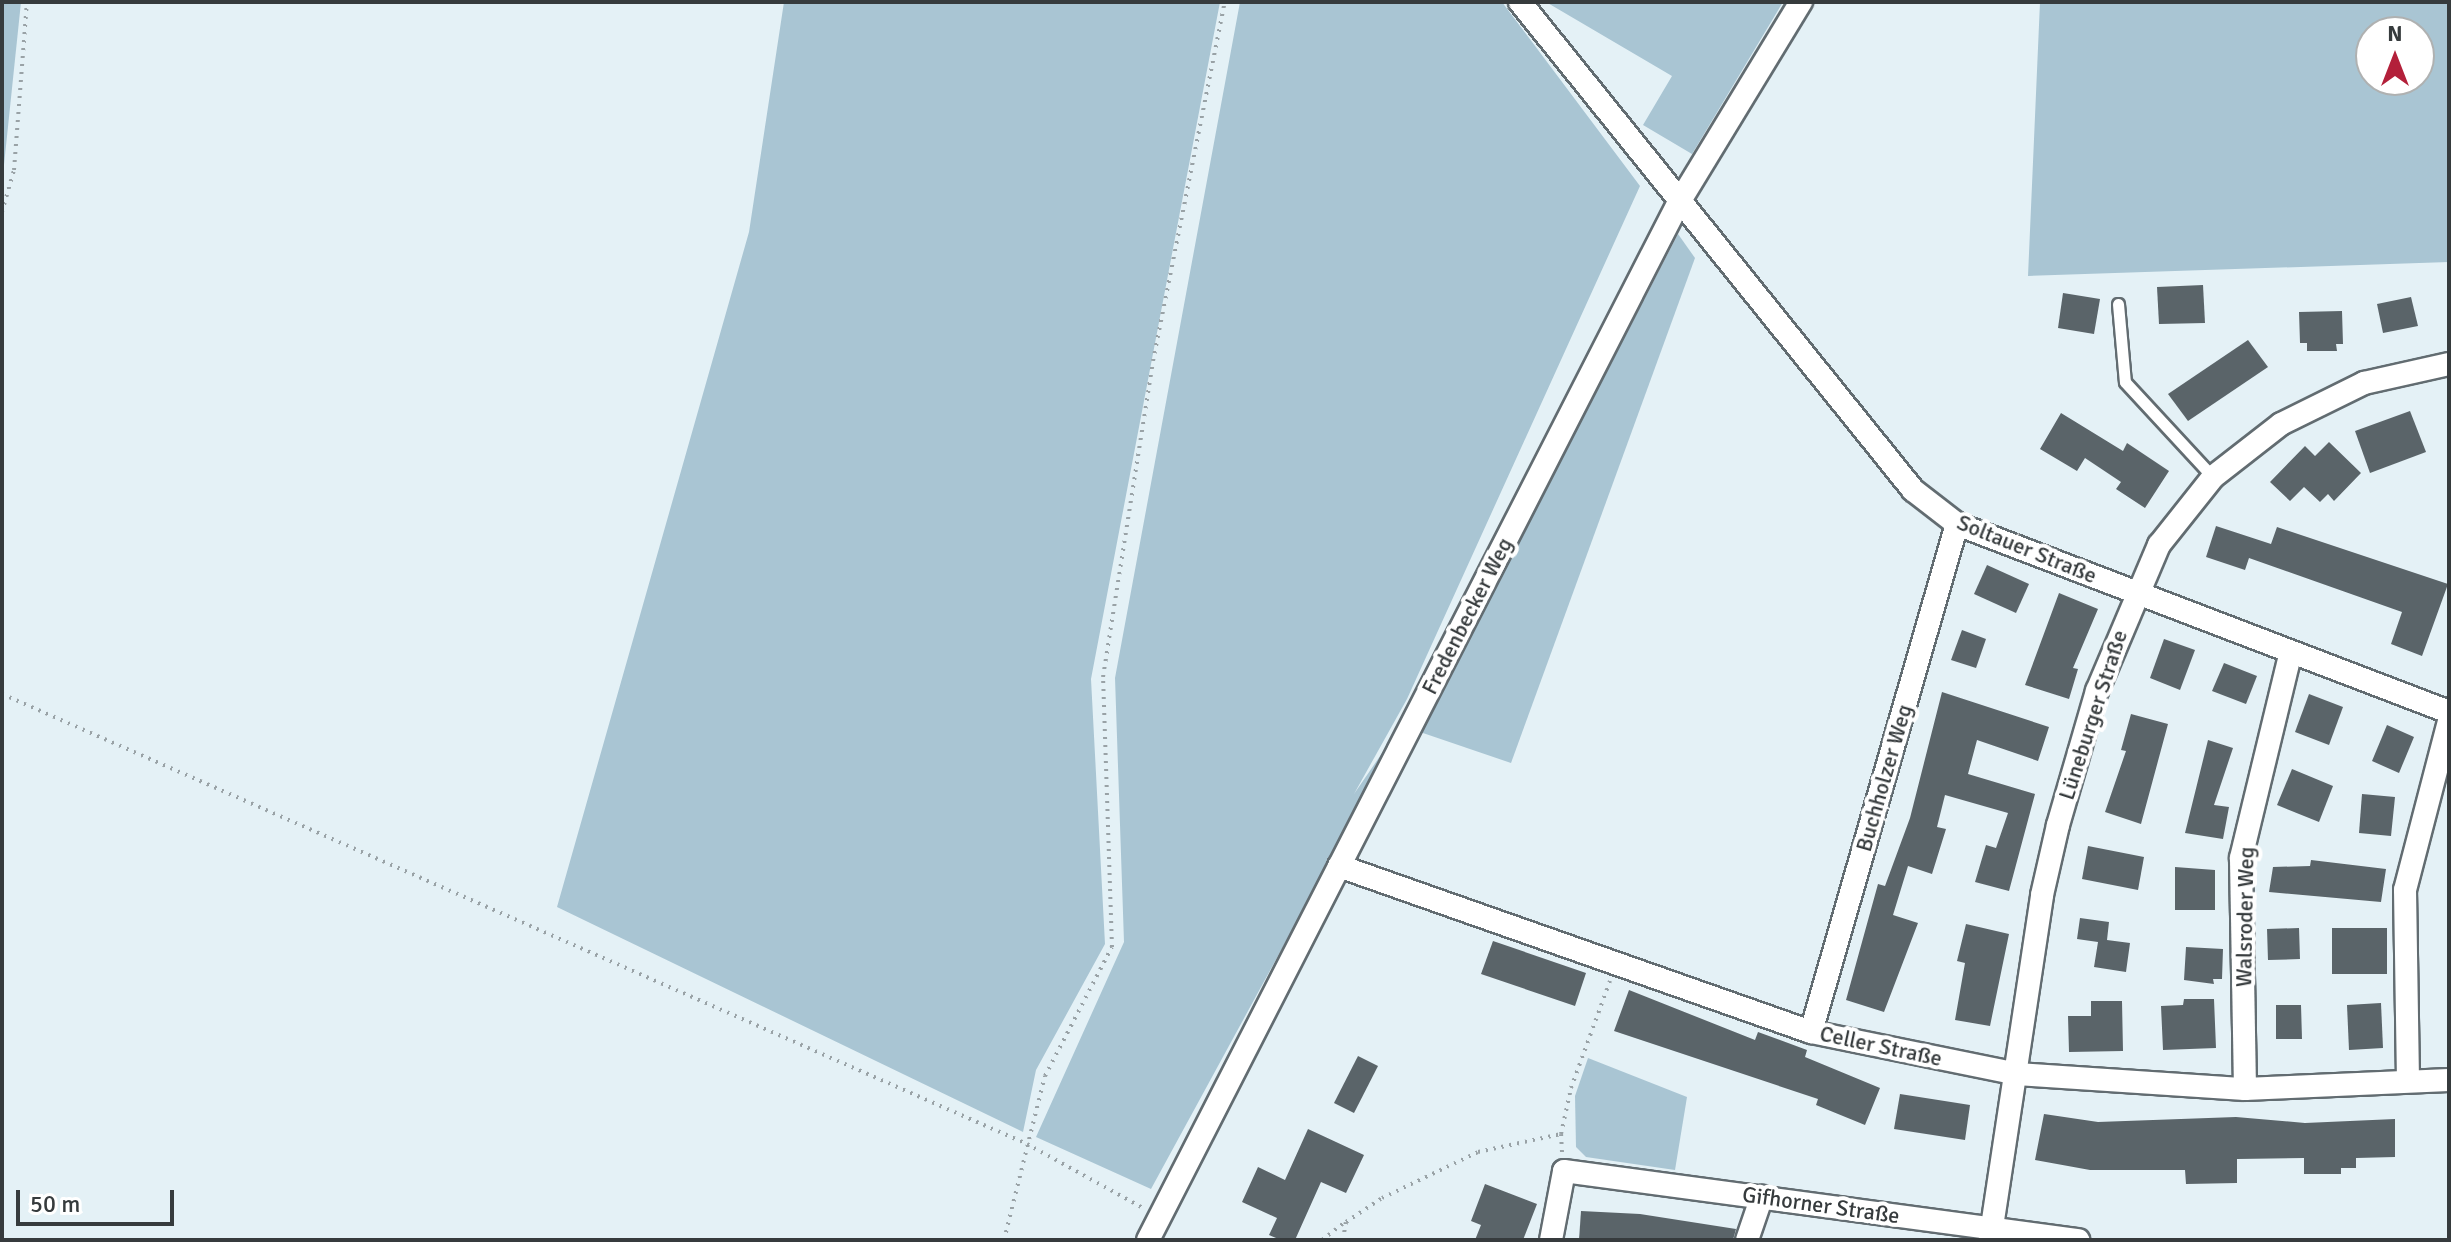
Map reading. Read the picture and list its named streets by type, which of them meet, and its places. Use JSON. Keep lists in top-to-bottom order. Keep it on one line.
{"streets":{"street":["Soltauer Straße","Fredenbecker Weg","Lüneburger Straße","Buchholzer Weg","Walsroder Weg","Celler Straße","Gifhorner Straße"]},"crossings":[["Soltauer Straße","Fredenbecker Weg"],["Soltauer Straße","Lüneburger Straße"],["Soltauer Straße","Buchholzer Weg"],["Soltauer Straße","Walsroder Weg"],["Fredenbecker Weg","Celler Straße"],["Lüneburger Straße","Celler Straße"],["Lüneburger Straße","Gifhorner Straße"],["Buchholzer Weg","Celler Straße"],["Walsroder Weg","Celler Straße"]],"scale_bar":"50 m","north":"top"}
